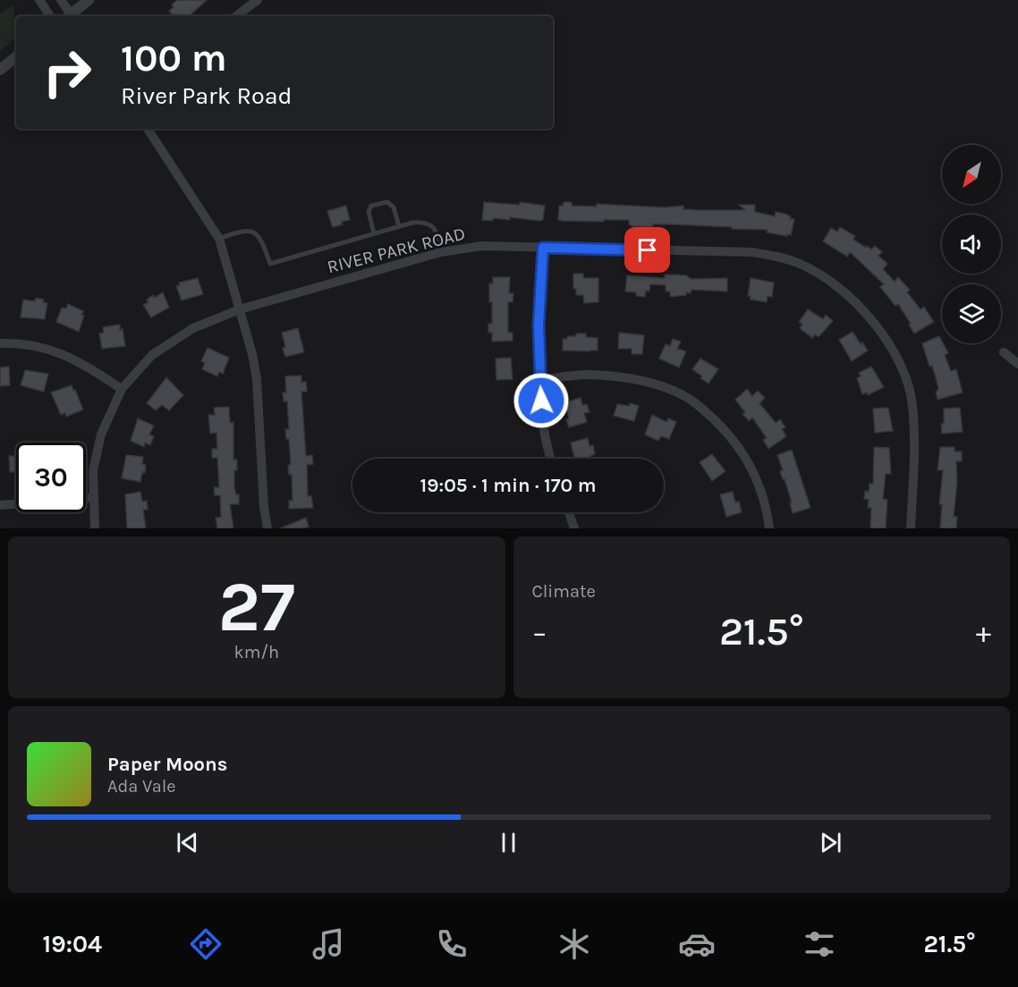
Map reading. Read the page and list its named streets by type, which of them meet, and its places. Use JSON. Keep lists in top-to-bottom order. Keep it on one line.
{"streets":{"street":["RIVER PARK ROAD"]},"north":"bottom left","page":{"turn":["100 m","River Park Road"],"limit":"30","trip":"19:05 · 1 min · 170 m","tile":[["27","km/h"],"Climate"],"heat":["−","21.5°","+"],"song":["Paper Moons","Ada Vale"],"tabs":["19:04","21.5°"]}}
